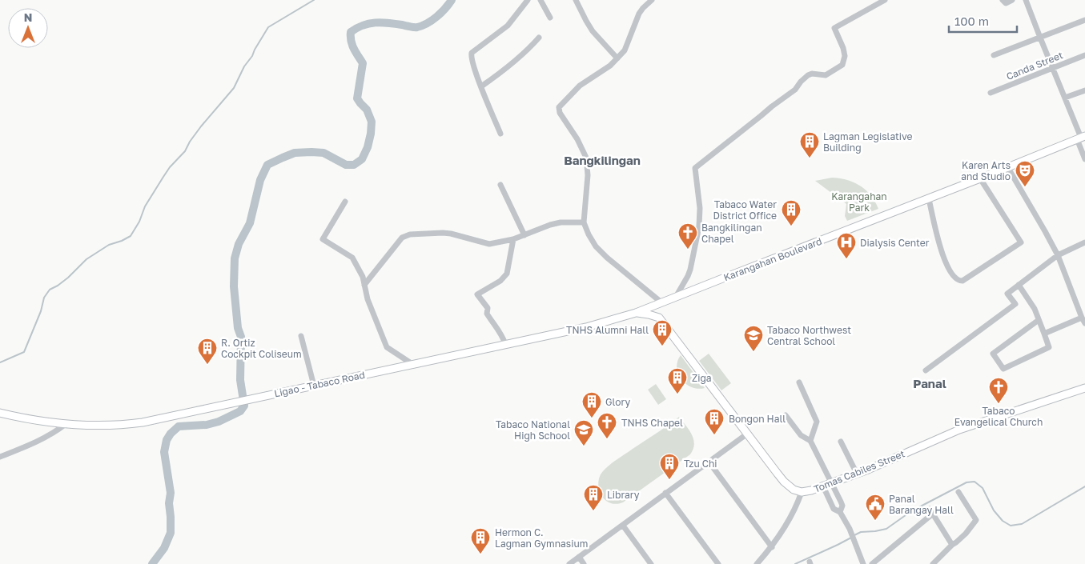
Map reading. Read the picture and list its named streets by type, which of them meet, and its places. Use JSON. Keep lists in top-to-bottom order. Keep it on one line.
{"streets":{"main road":["Karangahan Boulevard","Ligao - Tabaco Road","Tomas Cabiles Street"],"street":["Canda Street"]},"crossings":[["Karangahan Boulevard","Ligao - Tabaco Road"],["Ligao - Tabaco Road","Tomas Cabiles Street"]],"districts":["Bangkilingan","Panal"],"parks":["Karangahan Park"],"places":{"building":["Lagman Legislative Building","Tabaco Water District Office","TNHS Alumni Hall","R. Ortiz Cockpit Coliseum","Ziga","Glory","Bongon Hall","Tzu Chi","Library","Hermon C. Lagman Gymnasium"],"theatre":["Karen Arts and Studio"],"church":["Bangkilingan Chapel","Tabaco Evangelical Church","TNHS Chapel"],"hospital":["Dialysis Center"],"school or university":["Tabaco Northwest Central School","Tabaco National High School"],"public building":["Panal Barangay Hall"]},"scale_bar":"100 m","north":"top"}
